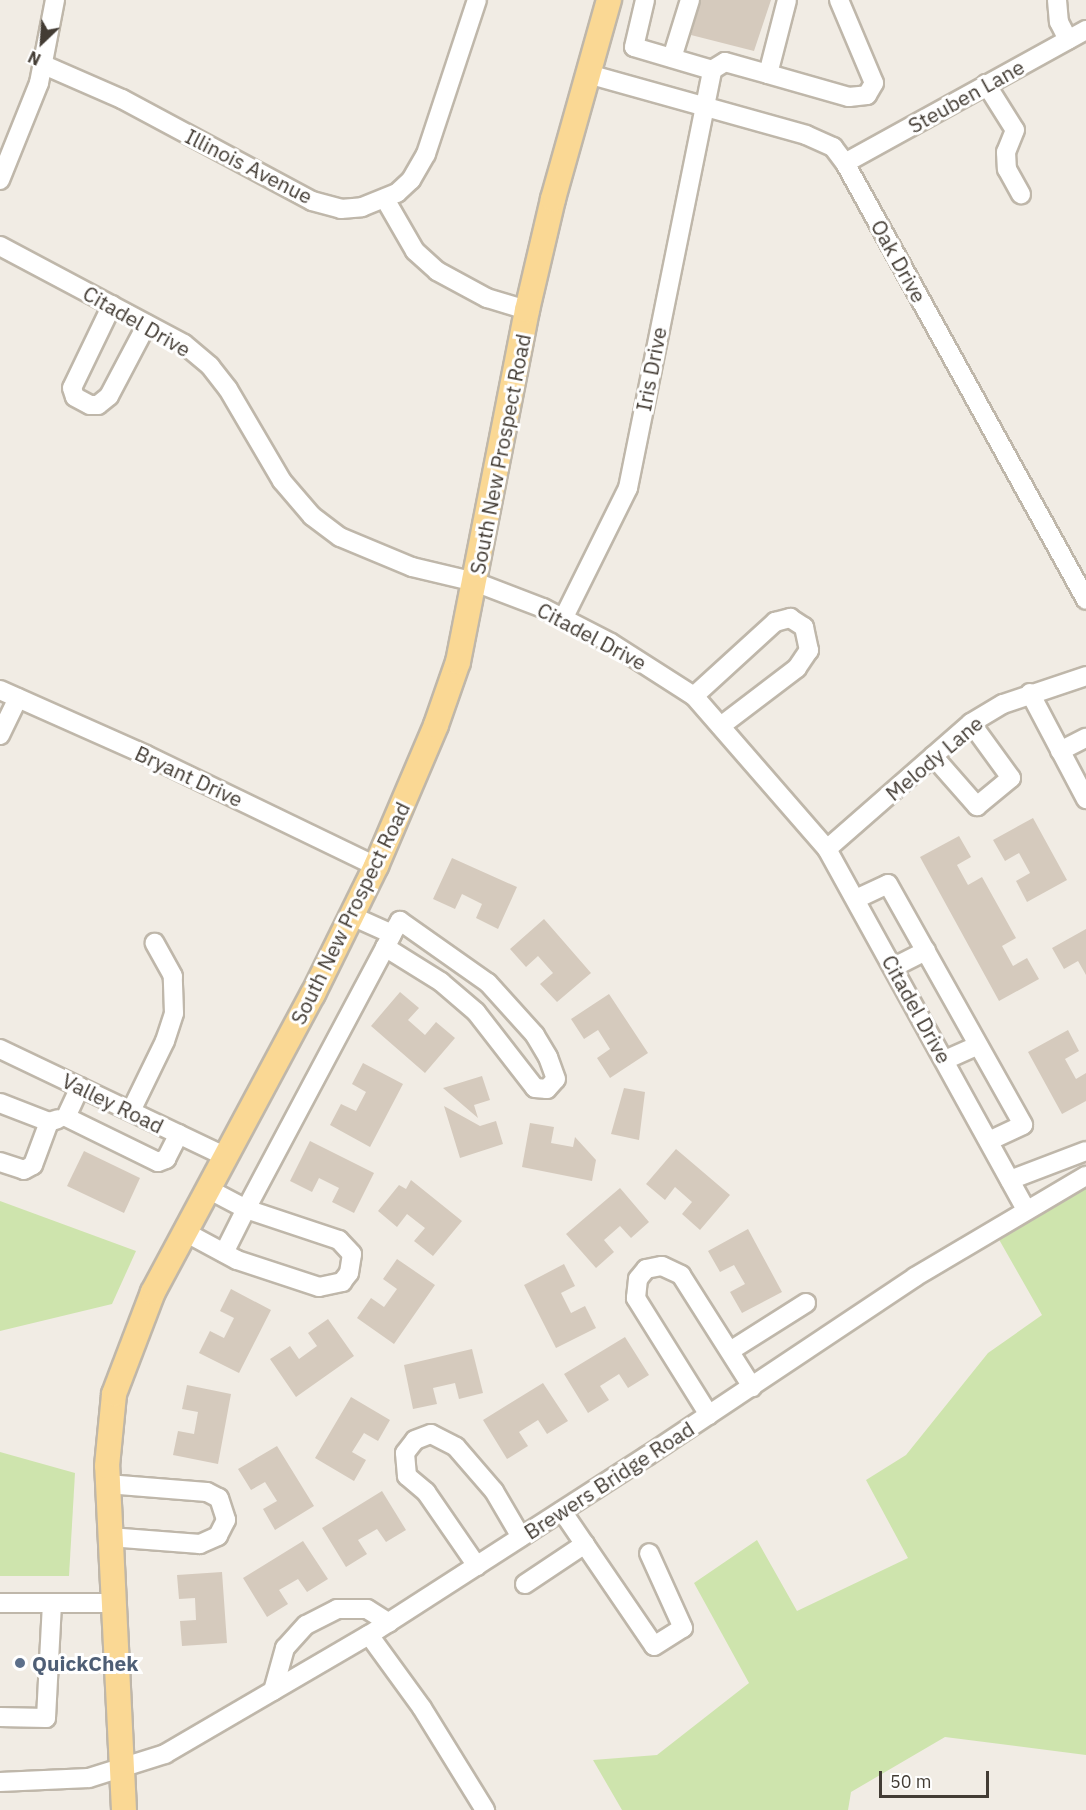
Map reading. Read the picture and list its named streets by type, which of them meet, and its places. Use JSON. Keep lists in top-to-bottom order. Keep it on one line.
{"streets":{"main road":["South New Prospect Road"],"street":["Steuben Lane","Illinois Avenue","Oak Drive","Citadel Drive","Iris Drive","Melody Lane","Bryant Drive","Valley Road","Brewers Bridge Road"]},"crossings":[["Steuben Lane","Oak Drive"],["Oak Drive","Iris Drive"],["Oak Drive","South New Prospect Road"],["Citadel Drive","Iris Drive"],["Citadel Drive","South New Prospect Road"],["Citadel Drive","Melody Lane"],["Citadel Drive","Brewers Bridge Road"],["South New Prospect Road","Bryant Drive"],["South New Prospect Road","Valley Road"],["South New Prospect Road","Brewers Bridge Road"]],"places":["QuickChek"],"scale_bar":"50 m","north":"bottom left"}
